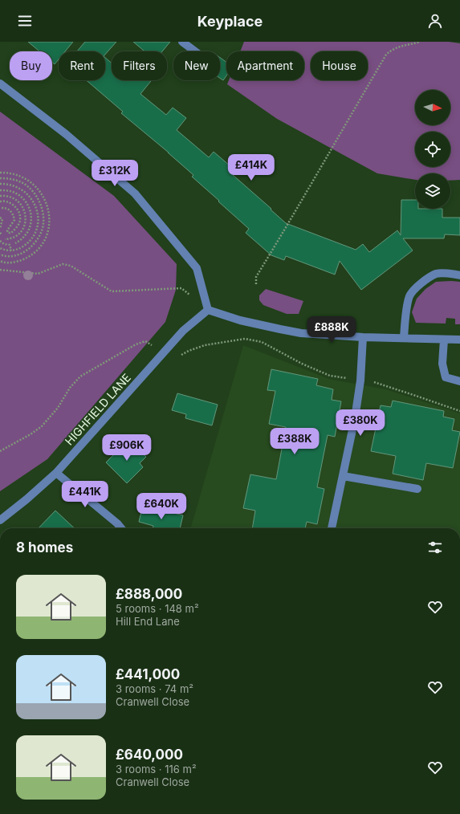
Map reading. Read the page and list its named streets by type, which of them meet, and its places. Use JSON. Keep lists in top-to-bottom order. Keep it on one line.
{"streets":{"street":["HIGHFIELD LANE"]},"north":"right","page":{"header":"Keyplace","chip":["Buy","Rent","Filters","New","Apartment","House"],"price":["£414K","£312K","£888K","£380K","£388K","£906K","£441K","£640K"],"heading":"8 homes","list":[{"name":"£888,000","note":"5 rooms · 148 m² · Hill End Lane"},{"name":"£441,000","note":"3 rooms · 74 m² · Cranwell Close"},{"name":"£640,000","note":"3 rooms · 116 m² · Cranwell Close"}]}}
